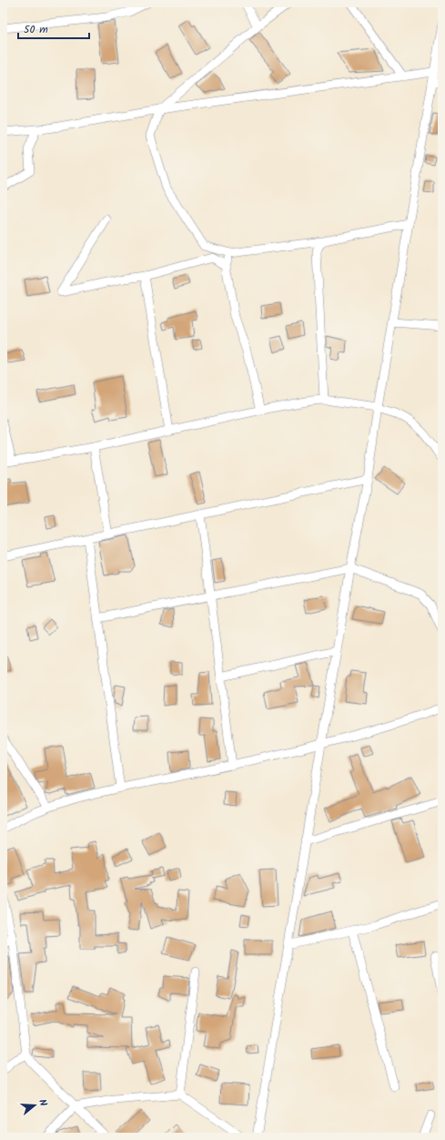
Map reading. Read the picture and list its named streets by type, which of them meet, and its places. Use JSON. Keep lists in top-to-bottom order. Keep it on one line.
{"scale_bar":"50 m","north":"right"}
